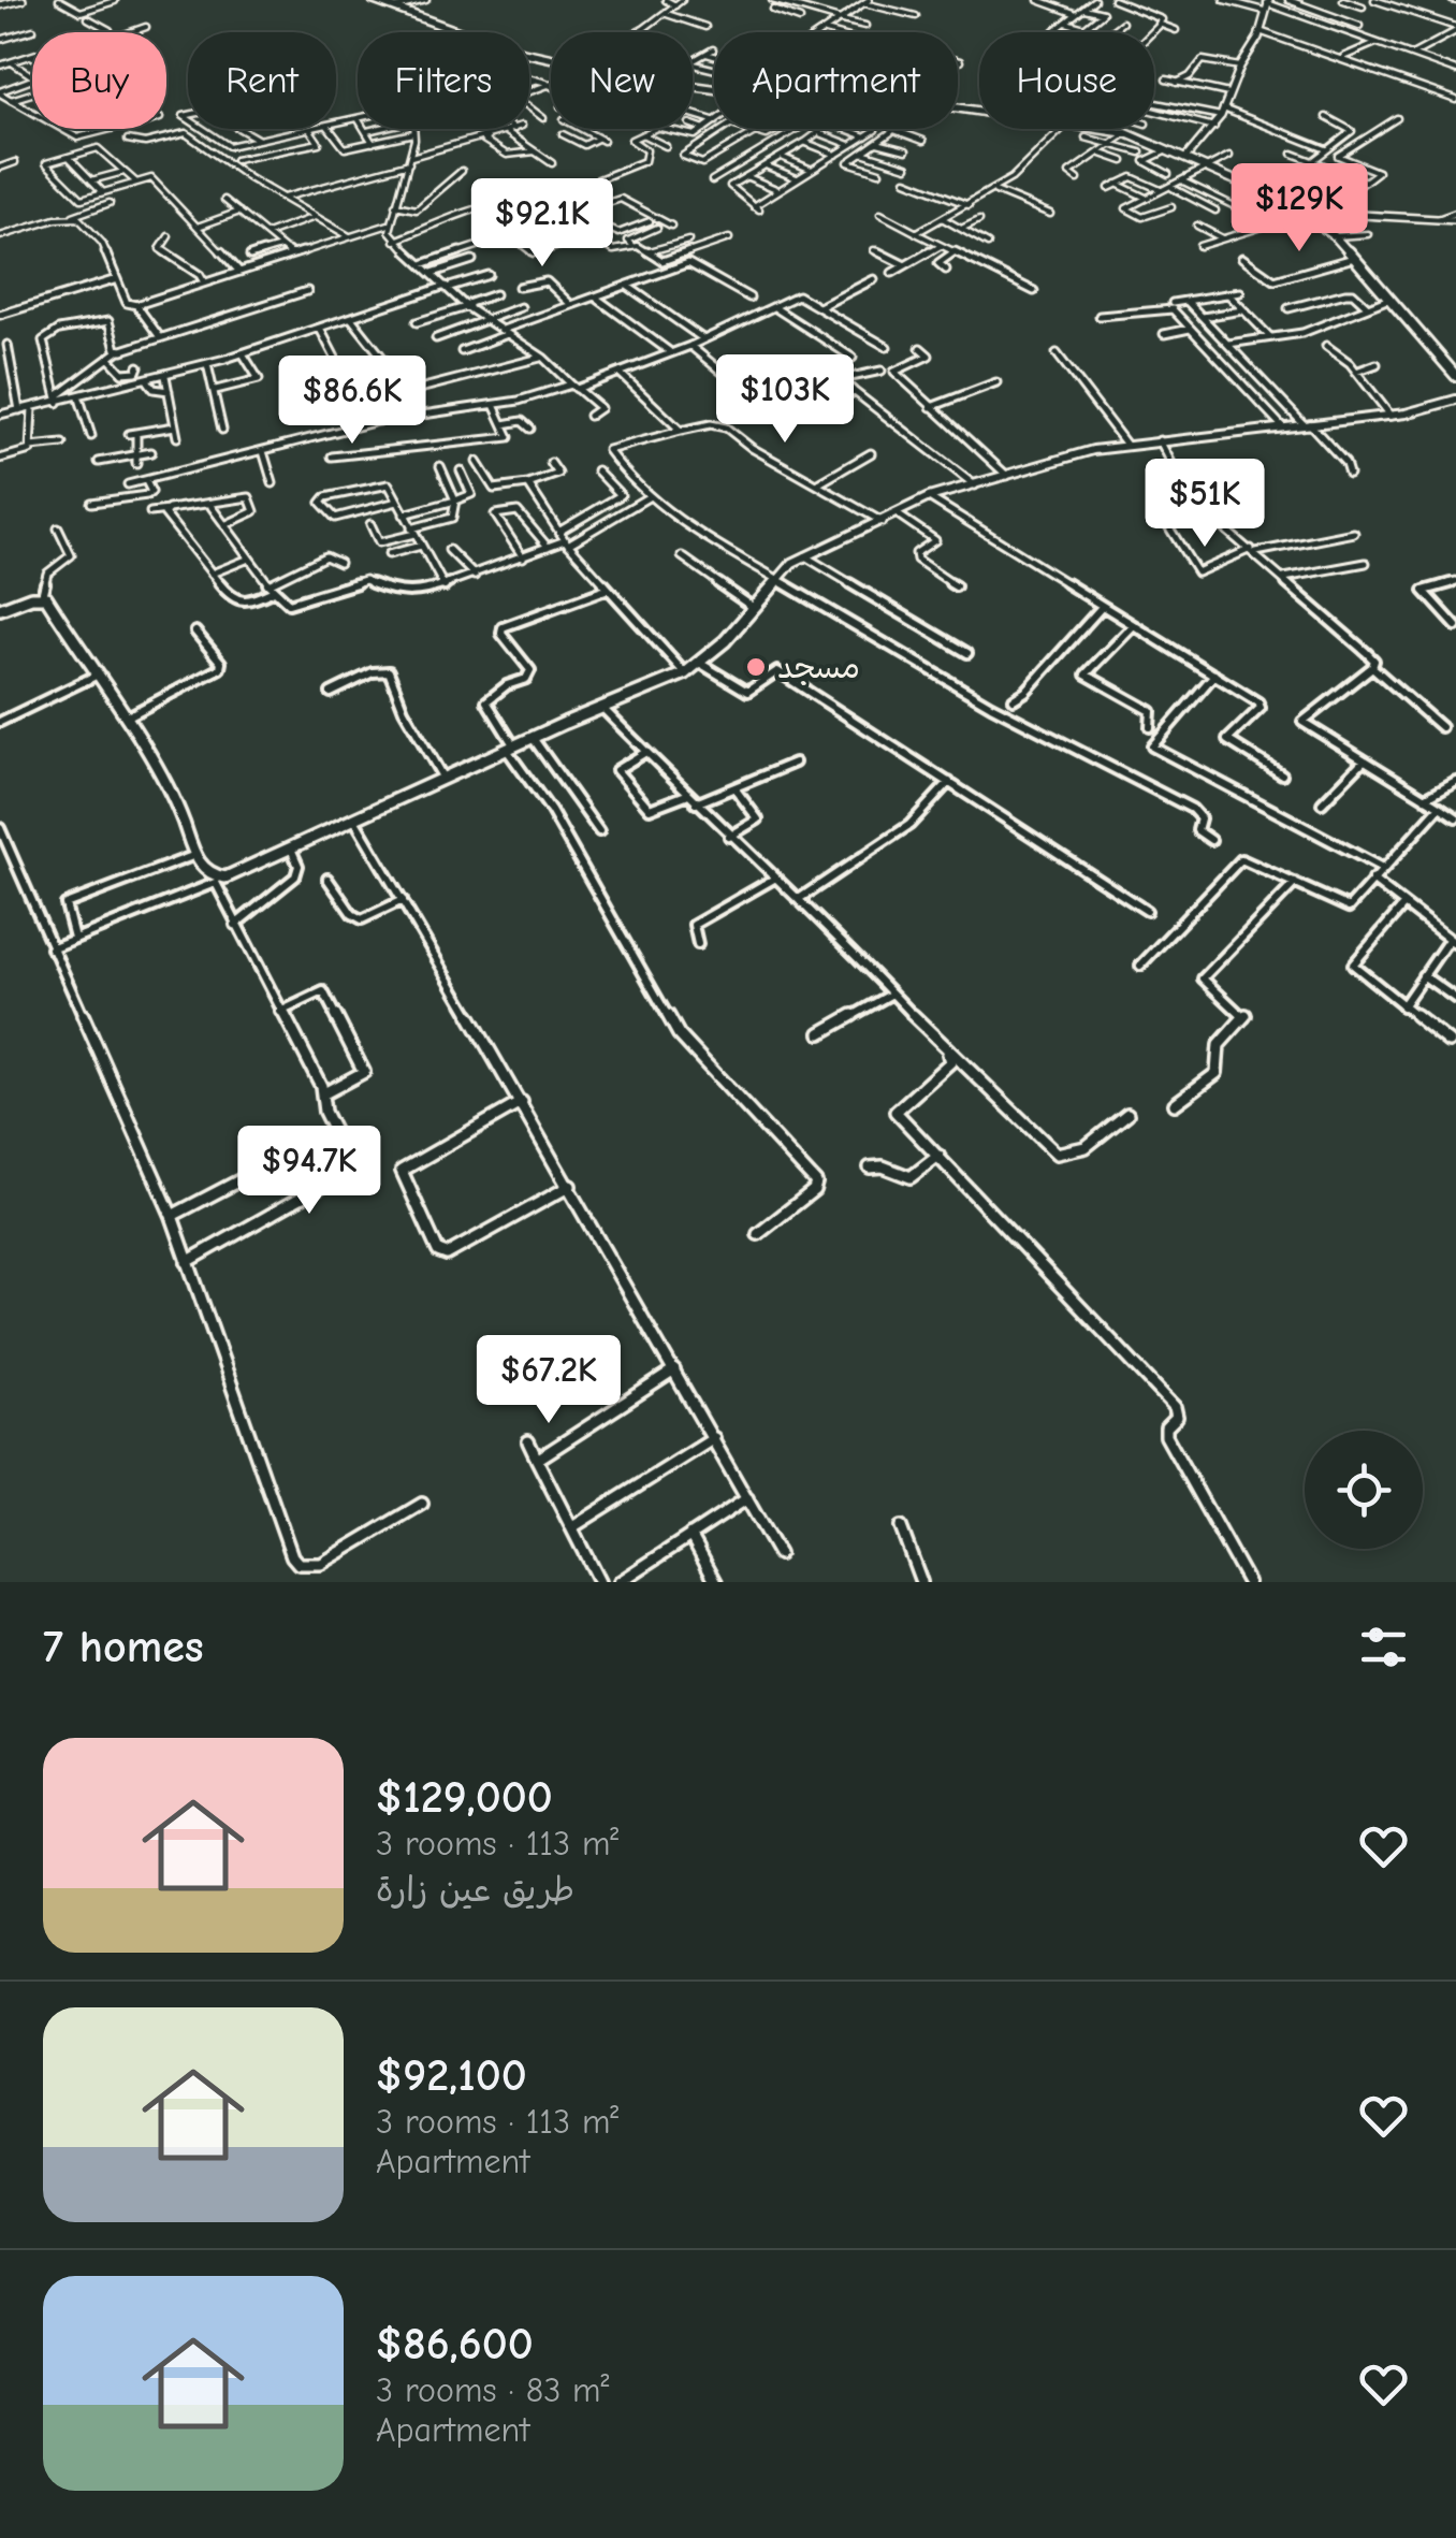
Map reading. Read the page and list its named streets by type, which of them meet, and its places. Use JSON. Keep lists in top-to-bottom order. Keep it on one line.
{"places":["مسجد"],"page":{"chip":["Buy","Rent","Filters","New","Apartment","House"],"price":["$129K","$92.1K","$103K","$86.6K","$51K","$94.7K","$67.2K"],"heading":"7 homes","list":[{"name":"$129,000","note":"3 rooms · 113 m² · طريق عين زارة"},{"name":"$92,100","note":"3 rooms · 113 m² · Apartment"},{"name":"$86,600","note":"3 rooms · 83 m² · Apartment"}]}}
